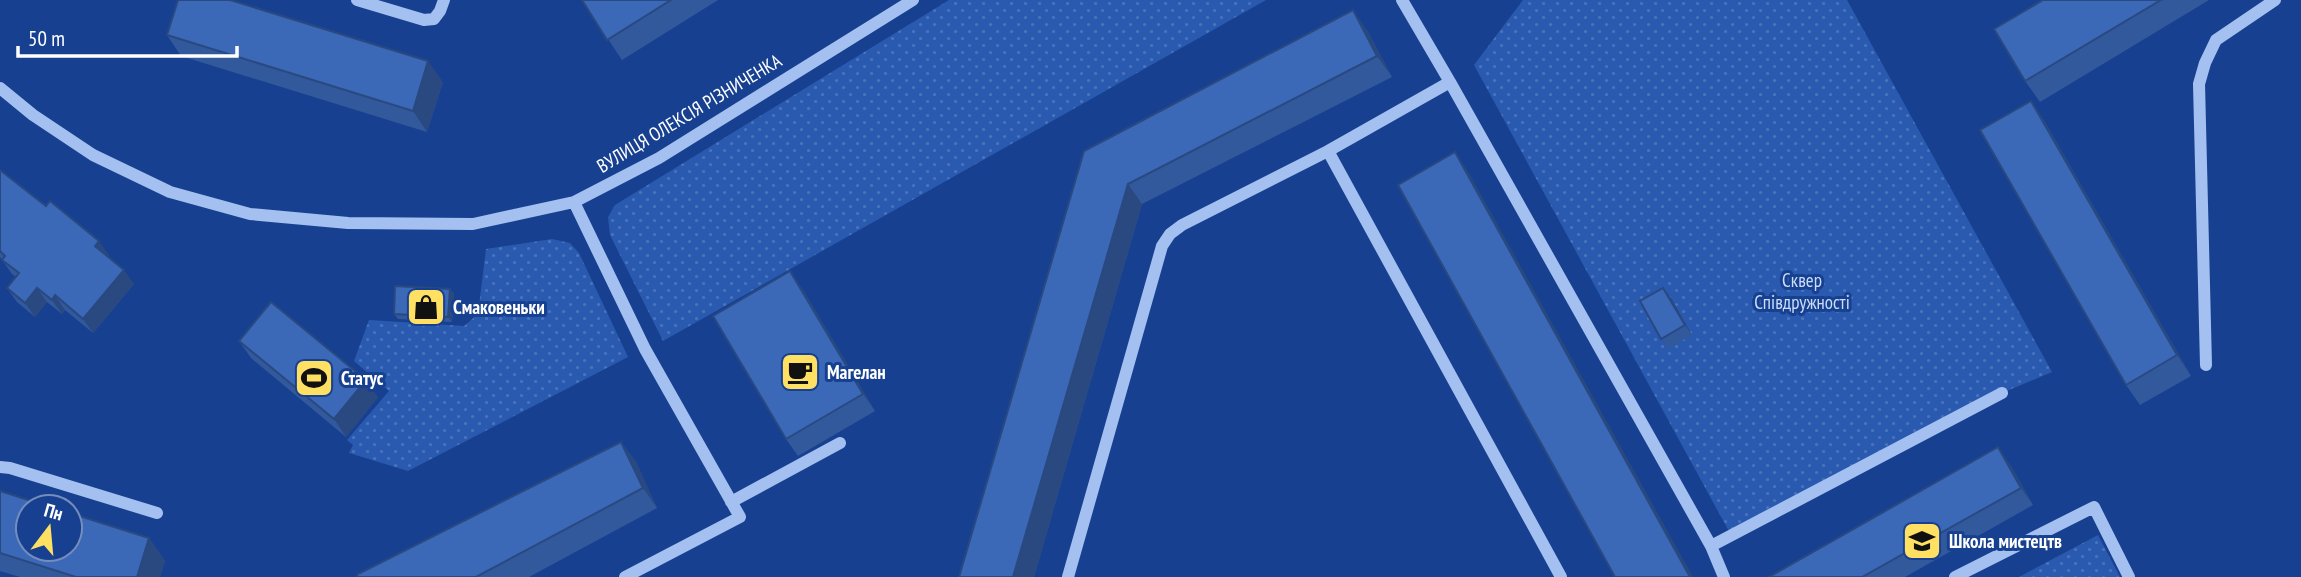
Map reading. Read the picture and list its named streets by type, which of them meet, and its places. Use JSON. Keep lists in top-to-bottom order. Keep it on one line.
{"streets":{"street":["ВУЛИЦЯ ОЛЕКСІЯ РІЗНИЧЕНКА"]},"parks":["Сквер Співдружності"],"places":{"shop":["Смаковеньки"],"cafe":["Магелан"],"sports":["Статус"],"school or university":["Школа мистецтв"]},"scale_bar":"50 m","north":"top"}
